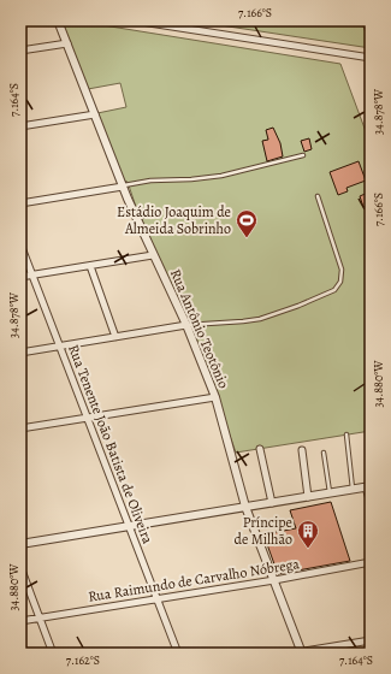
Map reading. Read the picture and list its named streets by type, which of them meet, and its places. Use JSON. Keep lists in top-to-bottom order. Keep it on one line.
{"streets":{"street":["Rua Antônio Teotônio","Rua Tenente João Batista de Oliveira","Rua Raimundo de Carvalho Nóbrega"]},"crossings":[["Rua Antônio Teotônio","Rua Raimundo de Carvalho Nóbrega"],["Rua Tenente João Batista de Oliveira","Rua Raimundo de Carvalho Nóbrega"]],"places":{"sports":["Estádio Joaquim de Almeida Sobrinho"],"building":["Príncipe de Milhão"]},"coordinates":["7.166°S","7.164°S","34.878°W","34.880°W","7.162°S"]}
